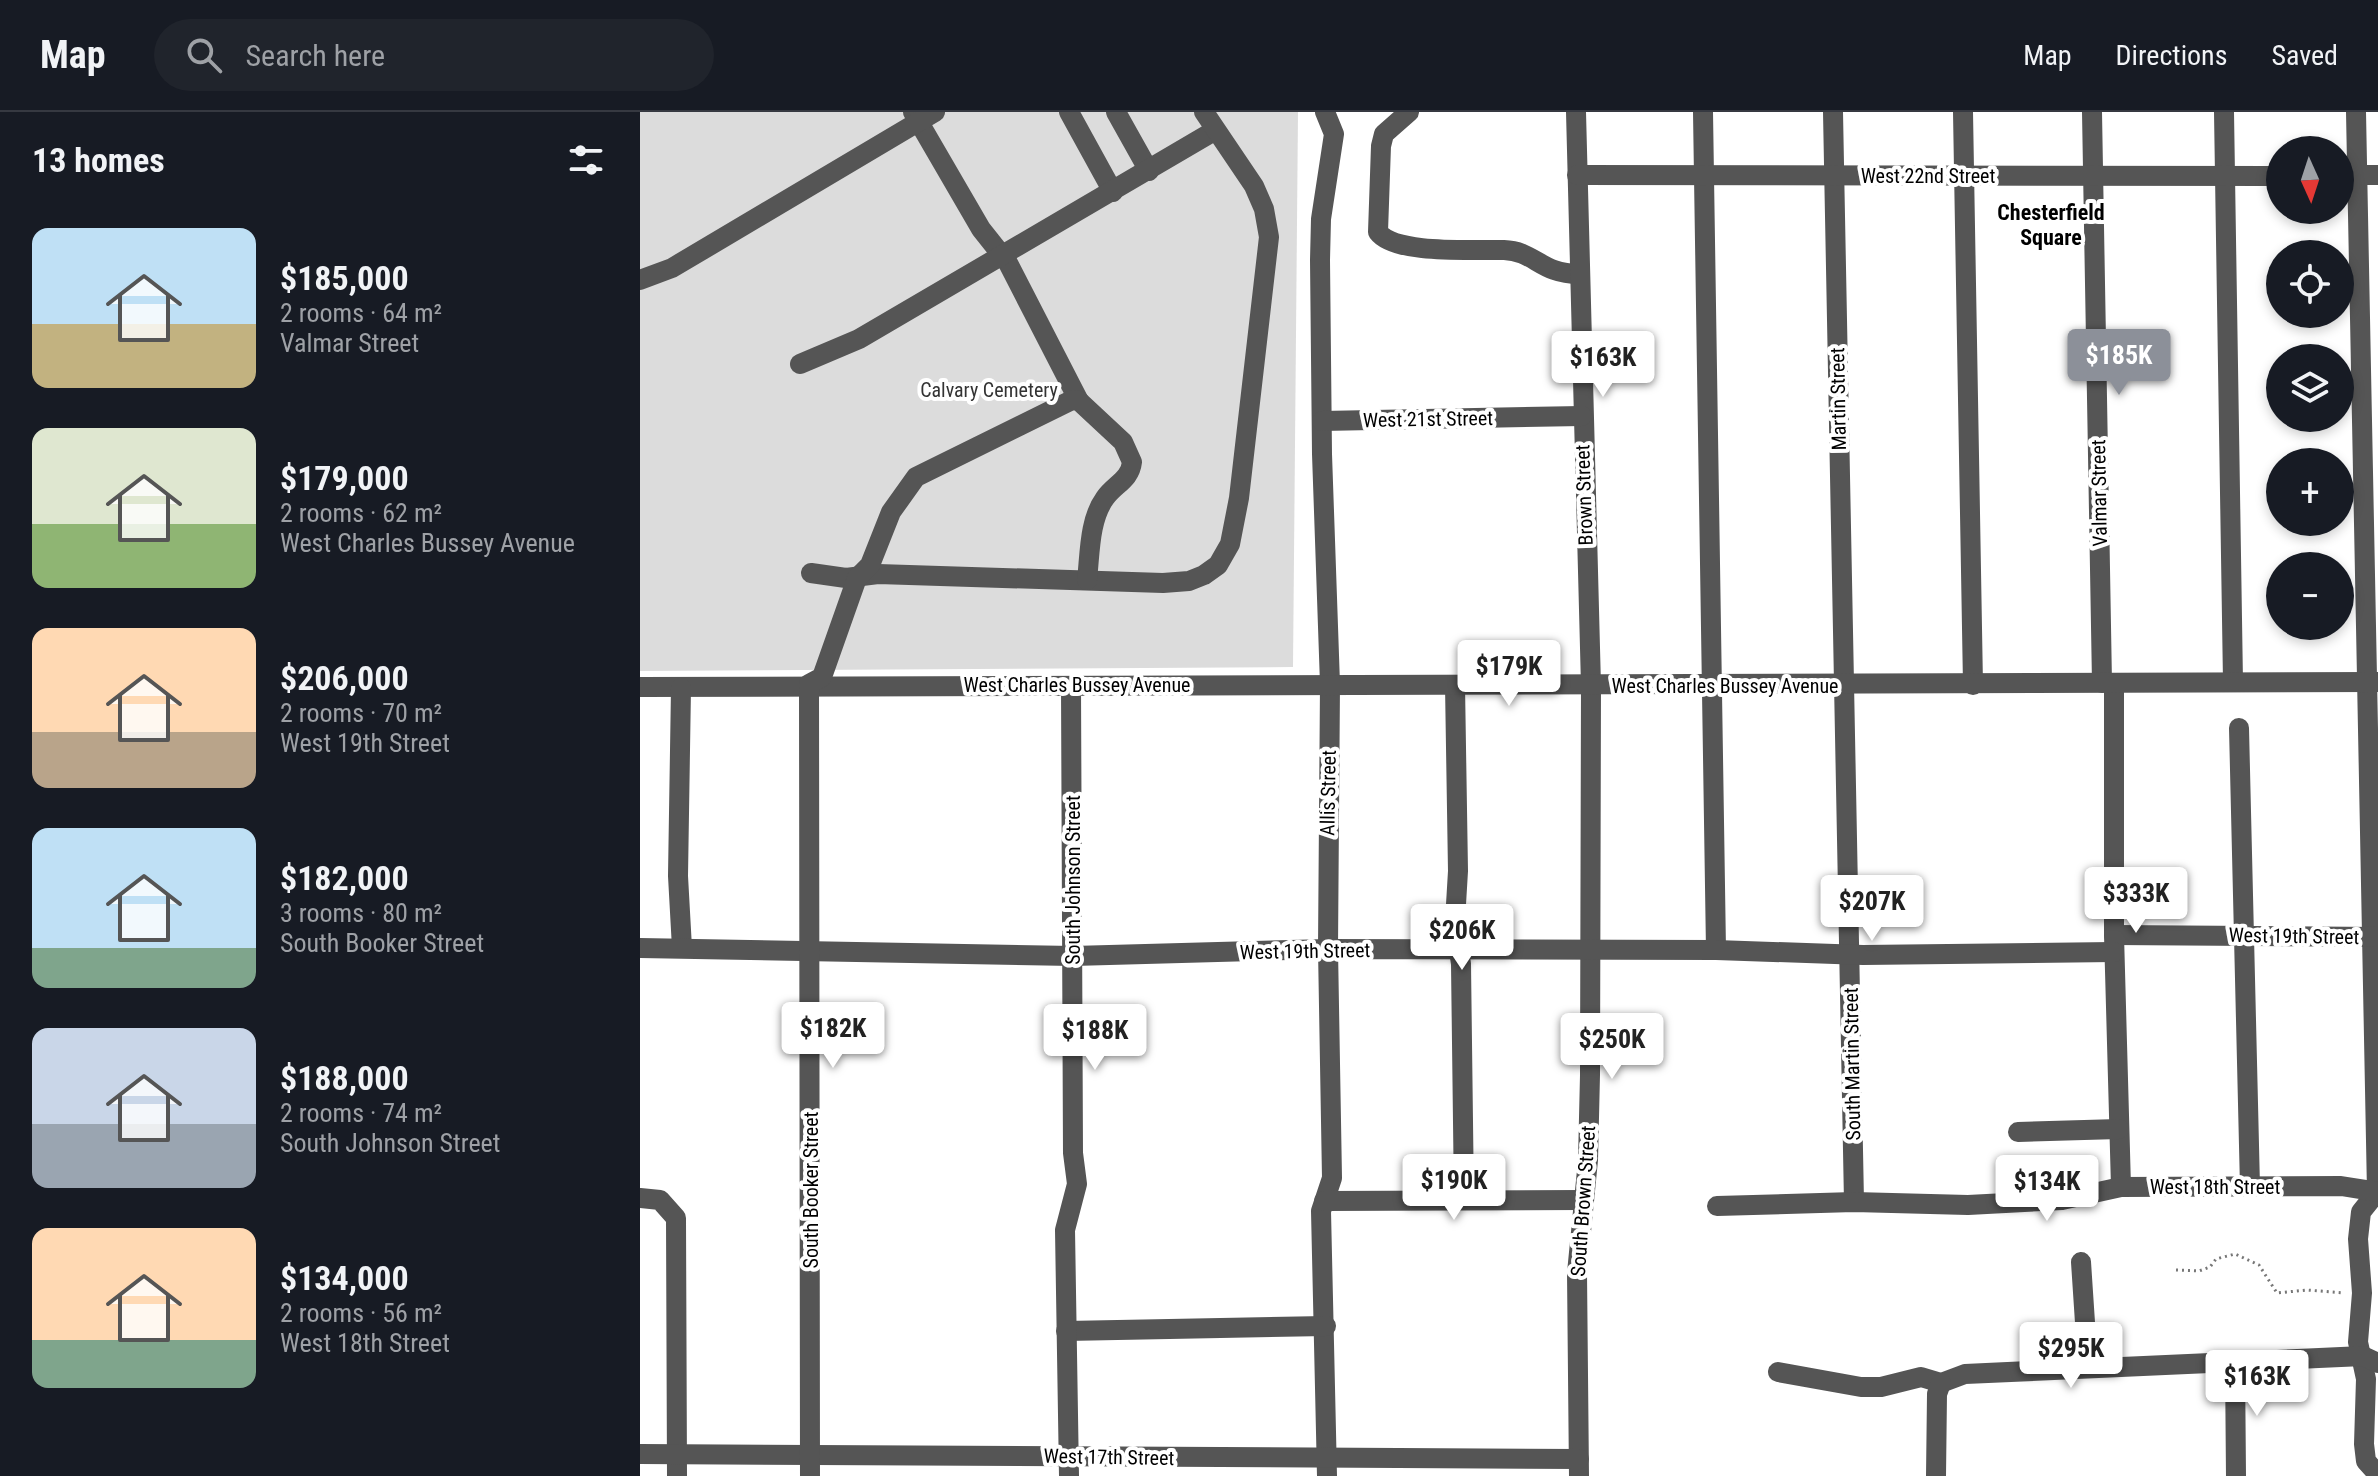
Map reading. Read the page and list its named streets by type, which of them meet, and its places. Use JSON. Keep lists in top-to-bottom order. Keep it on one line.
{"streets":{"street":["West 22nd Street","Martin Street","West 21st Street","Valmar Street","Brown Street","West Charles Bussey Avenue","Allis Street","South Johnson Street","West 19th Street","South Martin Street","West 18th Street","South Booker Street","South Brown Street","West 17th Street"]},"crossings":[["West 22nd Street","Martin Street"],["West 22nd Street","Valmar Street"],["West 22nd Street","Brown Street"],["Martin Street","West Charles Bussey Avenue"],["Martin Street","South Martin Street"],["West 21st Street","Brown Street"],["West 21st Street","Allis Street"],["Valmar Street","West Charles Bussey Avenue"],["Valmar Street","West 19th Street"],["Valmar Street","West 18th Street"],["Brown Street","West Charles Bussey Avenue"],["Brown Street","South Brown Street"],["West Charles Bussey Avenue","Allis Street"],["West Charles Bussey Avenue","South Johnson Street"],["West Charles Bussey Avenue","South Martin Street"],["West Charles Bussey Avenue","South Booker Street"],["West Charles Bussey Avenue","South Brown Street"],["Allis Street","West 19th Street"],["Allis Street","West 17th Street"],["South Johnson Street","West 19th Street"],["South Johnson Street","West 17th Street"],["West 19th Street","South Martin Street"],["West 19th Street","South Booker Street"],["West 19th Street","South Brown Street"],["South Martin Street","West 18th Street"],["South Booker Street","West 17th Street"],["South Brown Street","West 17th Street"]],"districts":["Chesterfield Square"],"parks":["Calvary Cemetery"],"north":"bottom","page":{"header":"Map","search":"Search here","nav":["Map","Directions","Saved"],"heading":"13 homes","map_buttons":["+","−"],"list":[{"name":"$185,000","note":"2 rooms · 64 m² · Valmar Street"},{"name":"$179,000","note":"2 rooms · 62 m² · West Charles Bussey Avenue"},{"name":"$206,000","note":"2 rooms · 70 m² · West 19th Street"},{"name":"$182,000","note":"3 rooms · 80 m² · South Booker Street"},{"name":"$188,000","note":"2 rooms · 74 m² · South Johnson Street"},{"name":"$134,000","note":"2 rooms · 56 m² · West 18th Street"}],"price":["$185K","$163K","$179K","$333K","$207K","$206K","$182K","$188K","$250K","$190K","$134K","$295K","$163K"]}}
